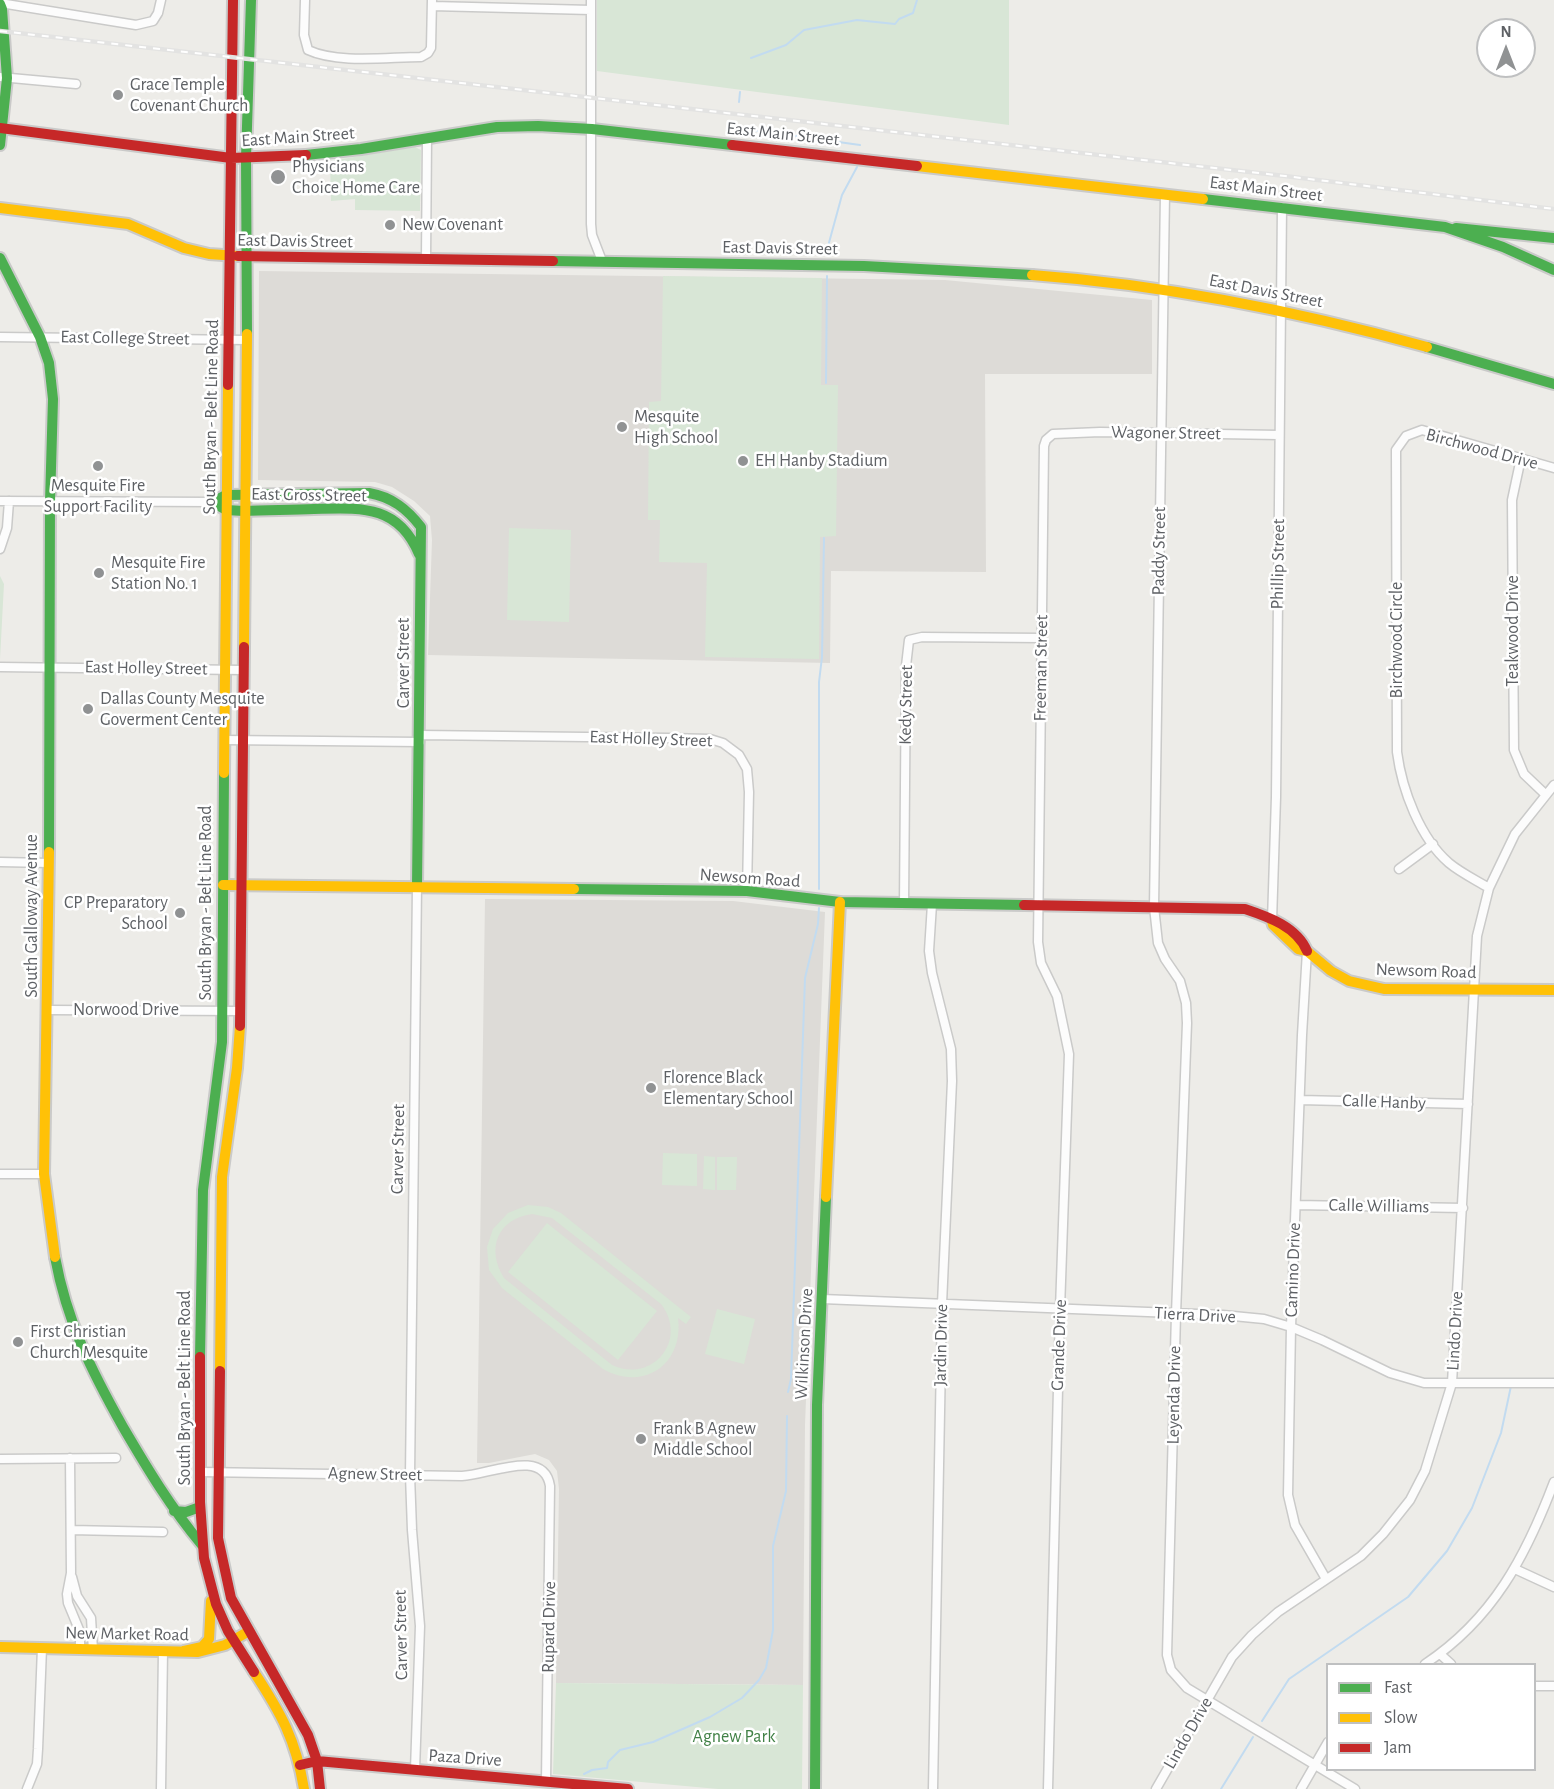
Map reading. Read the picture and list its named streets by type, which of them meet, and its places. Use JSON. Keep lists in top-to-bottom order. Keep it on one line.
{"streets":{"main road":["East Main Street","East Davis Street","South Bryan - Belt Line Road","East Gross Street","Carver Street","Newsom Road","South Galloway Avenue","Wilkinson Drive","New Market Road","Paza Drive"],"street":["East College Street","Wagoner Street","Birchwood Drive","Paddy Street","Phillip Street","Teakwood Drive","Birchwood Circle","East Holley Street","Freeman Street","Kedy Street","Norwood Drive","Calle Hanby","Calle Williams","Camino Drive","Tierra Drive","Lindo Drive","Jardin Drive","Grande Drive","Leyenda Drive","Agnew Street","Rupard Drive"]},"crossings":[["East Main Street","South Bryan - Belt Line Road"],["East Main Street","Paddy Street"],["East Main Street","Phillip Street"],["East Davis Street","South Bryan - Belt Line Road"],["East Davis Street","Paddy Street"],["East Davis Street","Phillip Street"],["East College Street","South Bryan - Belt Line Road"],["East College Street","South Galloway Avenue"],["South Bryan - Belt Line Road","East Gross Street"],["South Bryan - Belt Line Road","East Holley Street"],["South Bryan - Belt Line Road","Newsom Road"],["South Bryan - Belt Line Road","South Galloway Avenue"],["South Bryan - Belt Line Road","Norwood Drive"],["South Bryan - Belt Line Road","Agnew Street"],["South Bryan - Belt Line Road","New Market Road"],["South Bryan - Belt Line Road","Paza Drive"],["Wagoner Street","Paddy Street"],["Wagoner Street","Phillip Street"],["Wagoner Street","Freeman Street"],["Birchwood Drive","Teakwood Drive"],["Birchwood Drive","Birchwood Circle"],["East Gross Street","Carver Street"],["East Gross Street","South Galloway Avenue"],["Paddy Street","Newsom Road"],["Paddy Street","Leyenda Drive"],["Phillip Street","Newsom Road"],["Teakwood Drive","Lindo Drive"],["Birchwood Circle","Lindo Drive"],["Carver Street","East Holley Street"],["Carver Street","Newsom Road"],["Carver Street","Agnew Street"],["Carver Street","Paza Drive"],["East Holley Street","Newsom Road"],["East Holley Street","South Galloway Avenue"],["Freeman Street","Kedy Street"],["Freeman Street","Newsom Road"],["Freeman Street","Grande Drive"],["Kedy Street","Newsom Road"],["Newsom Road","Camino Drive"],["Newsom Road","Lindo Drive"],["Newsom Road","Wilkinson Drive"],["Newsom Road","Jardin Drive"],["Newsom Road","Grande Drive"],["Newsom Road","Leyenda Drive"],["South Galloway Avenue","Norwood Drive"],["Calle Hanby","Camino Drive"],["Calle Hanby","Lindo Drive"],["Calle Williams","Camino Drive"],["Calle Williams","Lindo Drive"],["Camino Drive","Tierra Drive"],["Camino Drive","Lindo Drive"],["Tierra Drive","Lindo Drive"],["Tierra Drive","Wilkinson Drive"],["Tierra Drive","Jardin Drive"],["Tierra Drive","Grande Drive"],["Tierra Drive","Leyenda Drive"],["Lindo Drive","Leyenda Drive"],["Agnew Street","Rupard Drive"],["Rupard Drive","Paza Drive"]],"parks":["Agnew Park"],"places":["Grace Temple Covenant Church","Physicians Choice Home Care","New Covenant","Mesquite High School","EH Hanby Stadium","Mesquite Fire Support Facility","Mesquite Fire Station No. 1","Dallas County Mesquite Goverment Center","CP Preparatory School","Florence Black Elementary School","First Christian Church Mesquite","Frank B Agnew Middle School"],"legend":["Fast","Slow","Jam"],"north":"top"}
